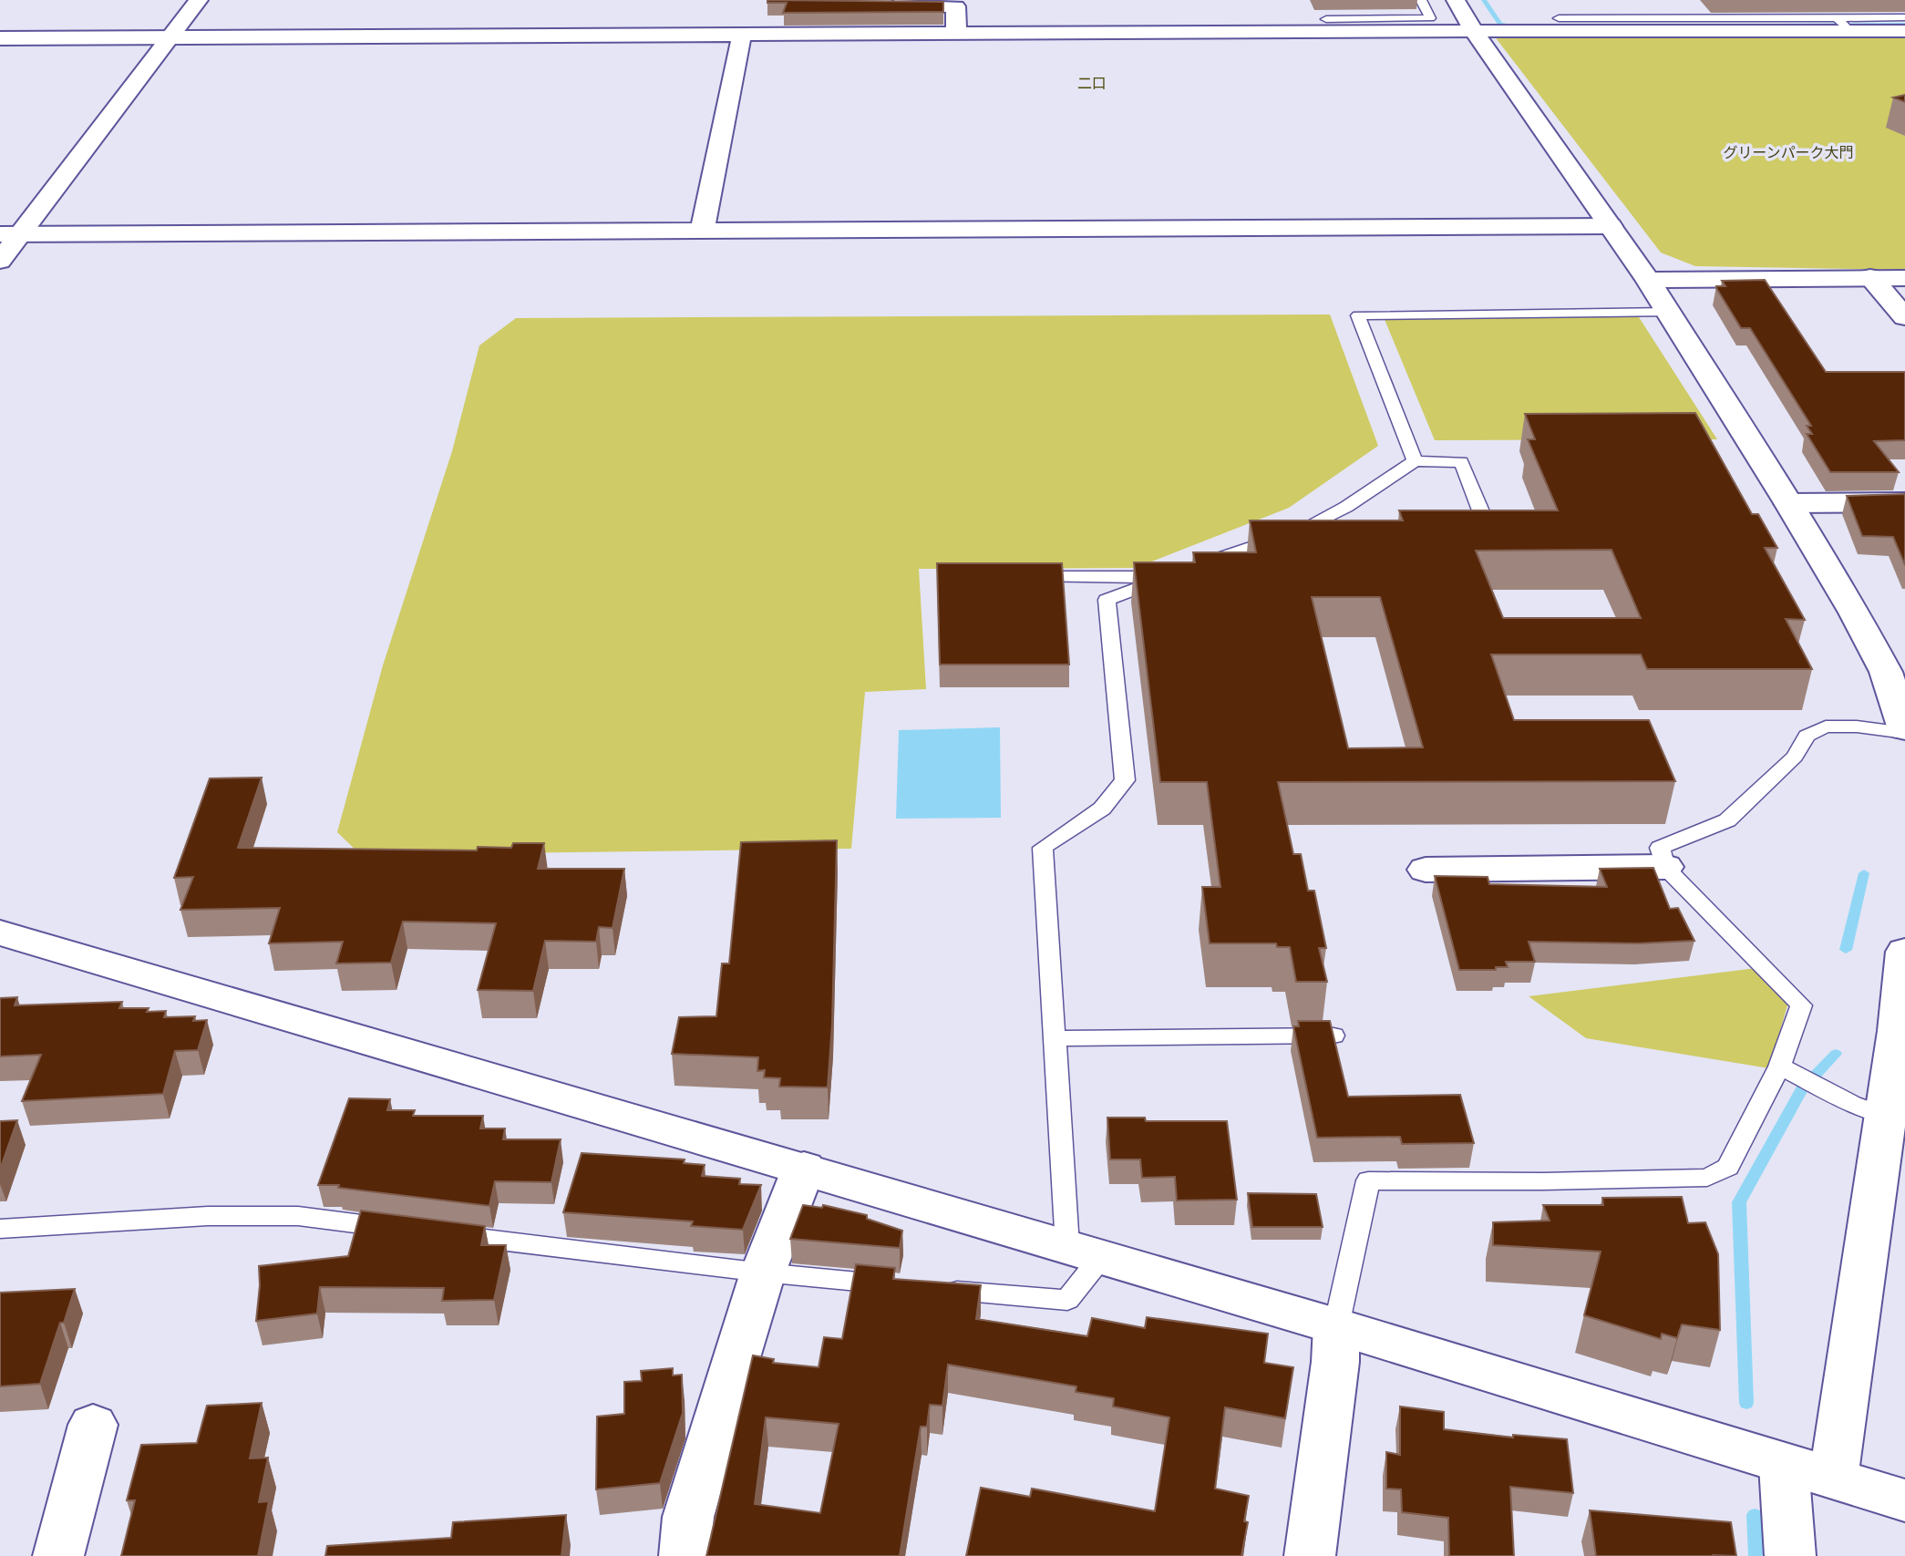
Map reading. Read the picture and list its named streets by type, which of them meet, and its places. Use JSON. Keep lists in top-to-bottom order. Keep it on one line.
{"districts":["二口"],"parks":["グリーンパーク大門"]}
